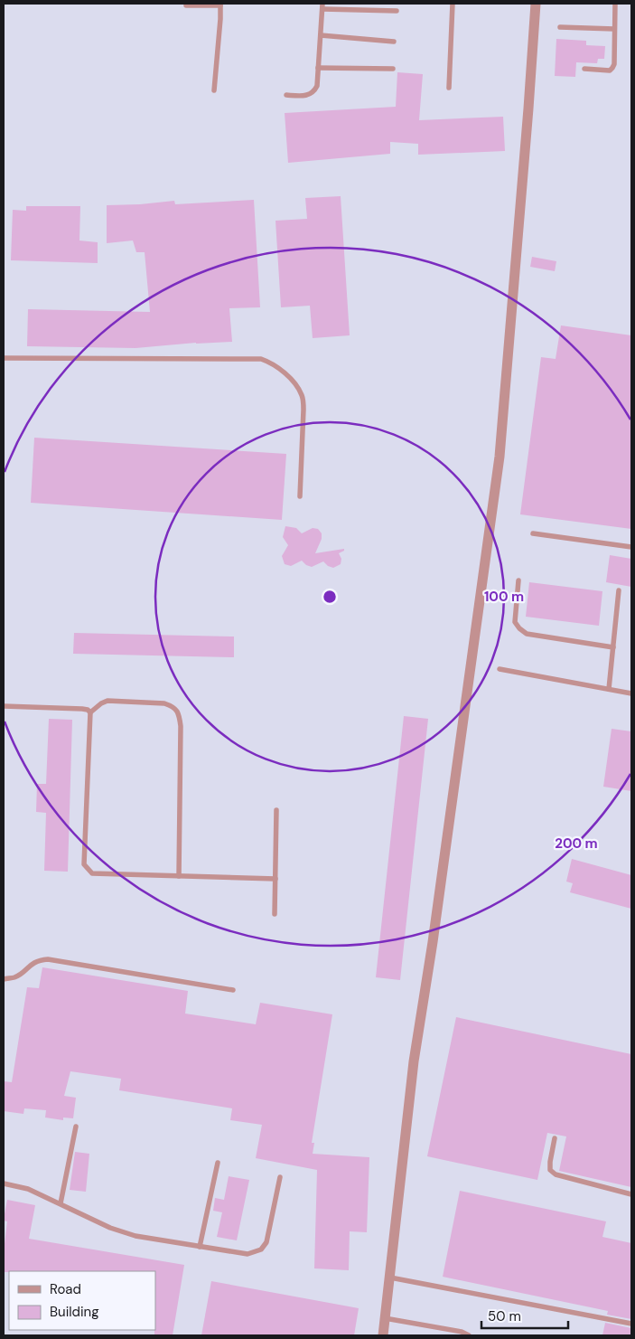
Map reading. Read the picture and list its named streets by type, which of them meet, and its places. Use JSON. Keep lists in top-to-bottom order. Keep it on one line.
{"legend":["Road","Building"],"scale_bar":"50 m","rings":["100 m","200 m"]}
